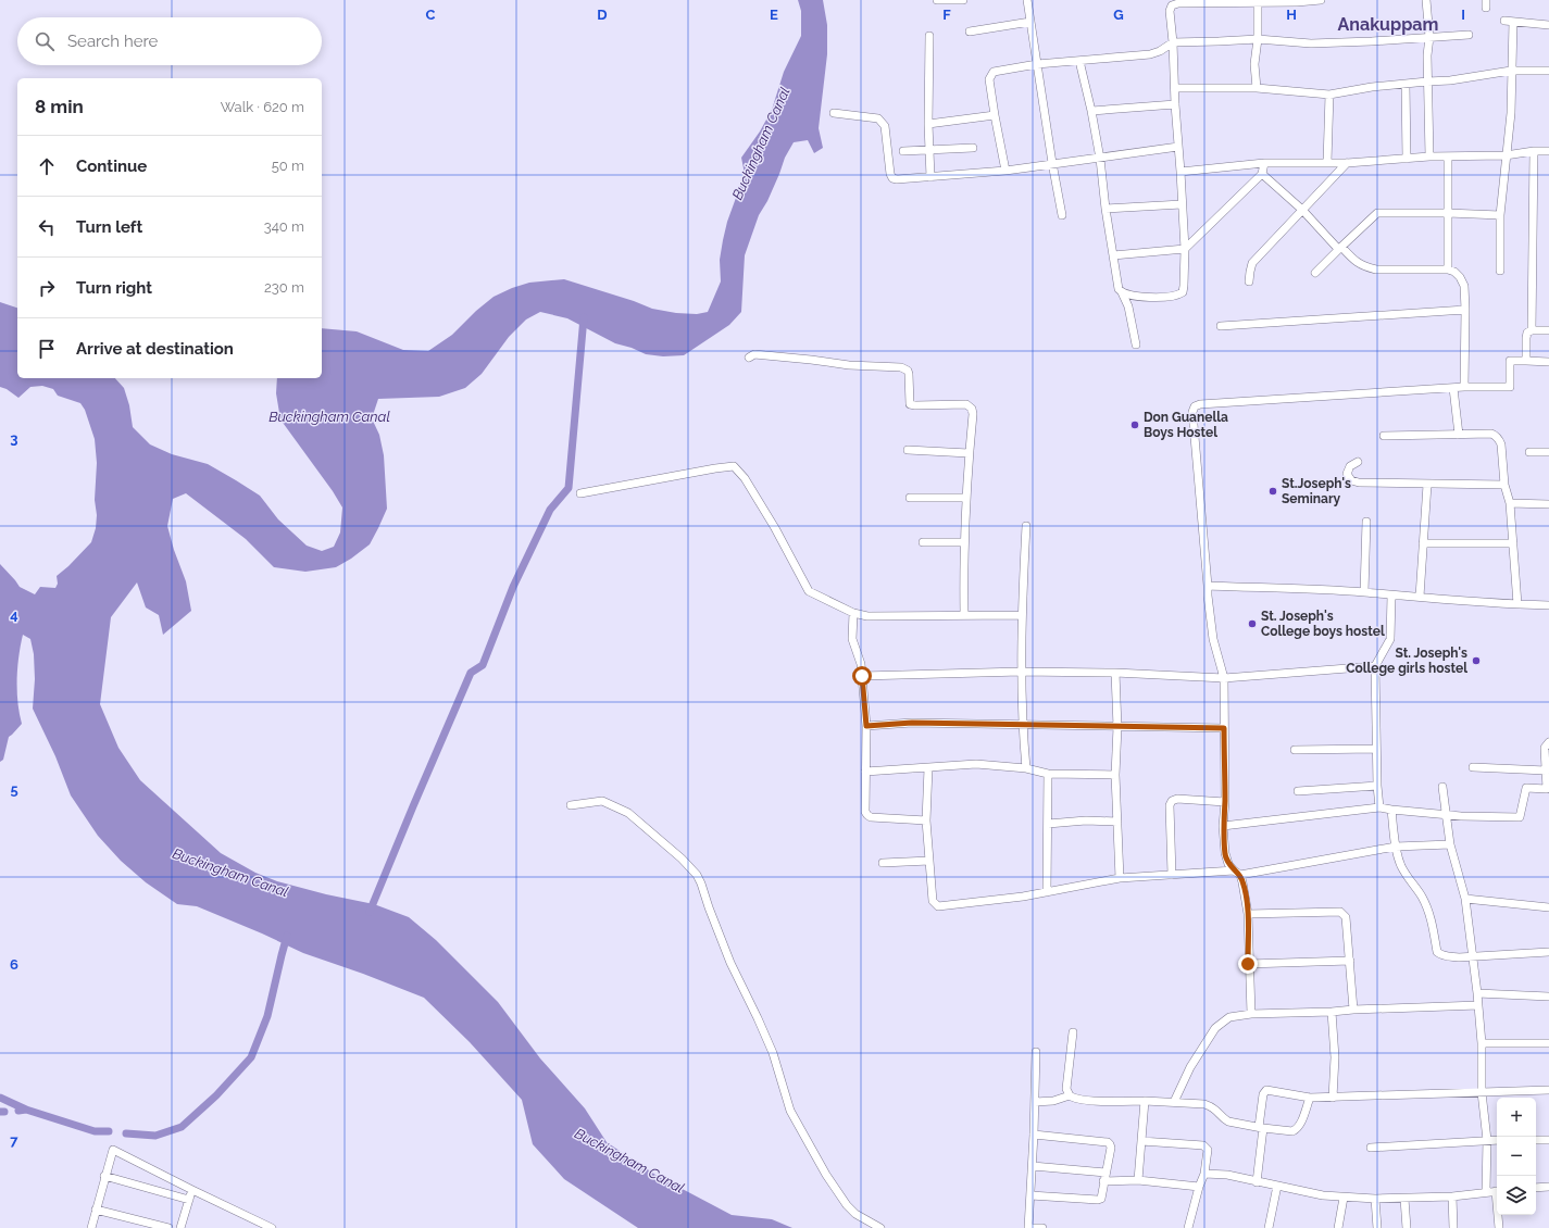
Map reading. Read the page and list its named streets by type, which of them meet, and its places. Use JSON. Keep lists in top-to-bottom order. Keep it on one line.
{"districts":["Anakuppam"],"water":["Buckingham Canal"],"places":["Don Guanella Boys Hostel","St.Joseph's Seminary","St. Joseph's College boys hostel","St. Joseph's College girls hostel"],"page":{"search":"Search here","heading":["8 min","Walk · 620 m"],"list":[["Continue","50 m"],["Turn left","340 m"],["Turn right","230 m"],"Arrive at destination"],"map_buttons":["+","−"]},"grid":{"columns":["C","D","E","F","G","H","I"],"rows":["3","4","5","6","7"]}}
